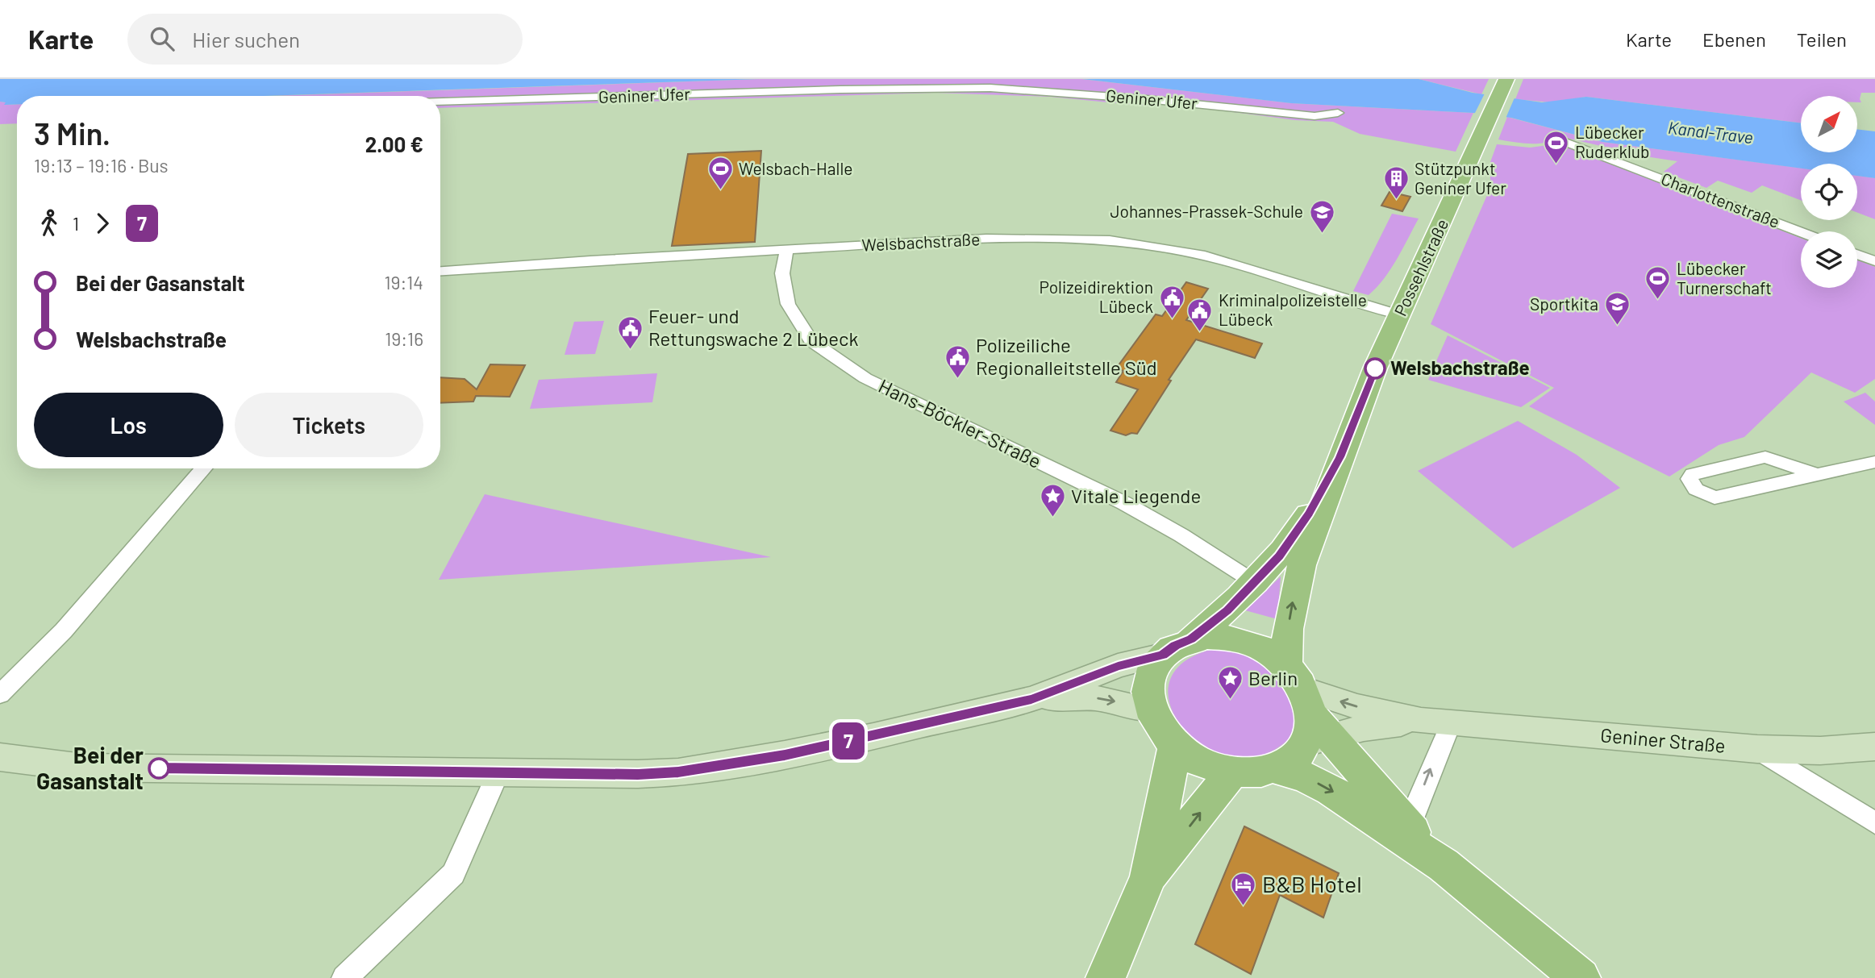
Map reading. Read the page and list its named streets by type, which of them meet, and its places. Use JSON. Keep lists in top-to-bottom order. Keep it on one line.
{"streets":{"main road":["Possehlstraße","Geniner Straße"],"street":["Geniner Ufer","Charlottenstraße","Welsbachstraße","Hans-Böckler-Straße"]},"crossings":[["Welsbachstraße","Possehlstraße"],["Welsbachstraße","Hans-Böckler-Straße"],["Possehlstraße","Hans-Böckler-Straße"],["Possehlstraße","Geniner Straße"]],"water":["Kanal-Trave"],"places":{"sports":["Lübecker Ruderklub","Welsbach-Halle","Lübecker Turnerschaft"],"building":["Stützpunkt Geniner Ufer"],"school or university":["Johannes-Prassek-Schule","Sportkita"],"public building":["Polizeidirektion Lübeck","Kriminalpolizeistelle Lübeck","Feuer- und Rettungswache 2 Lübeck","Polizeiliche Regionalleitstelle Süd"],"other":["Welsbachstraße","Bei der Gasanstalt"],"place":["Vitale Liegende","Berlin"],"hotel":["B&B Hotel"]},"lines":["bus line 7"],"north":"top right","page":{"header":"Karte","search":"Hier suchen","nav":["Karte","Ebenen","Teilen"],"on_map":"7","heading":["3 Min.","19:13 – 19:16 · Bus","2.00 €"],"legs":["1","7"],"list":[{"name":"Bei der Gasanstalt","value":"19:14"},{"name":"Welsbachstraße","value":"19:16"}],"buttons":["Los","Tickets"]}}
